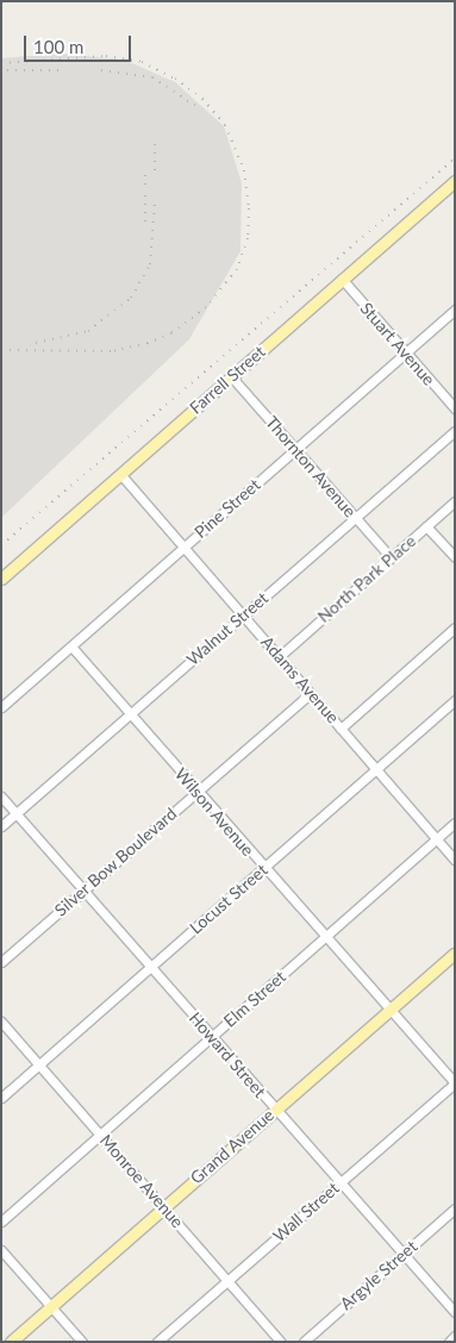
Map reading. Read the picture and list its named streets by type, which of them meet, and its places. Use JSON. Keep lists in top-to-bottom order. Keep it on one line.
{"streets":{"main road":["Farrell Street","Grand Avenue"],"street":["Stuart Avenue","Thornton Avenue","Pine Street","North Park Place","Walnut Street","Adams Avenue","Wilson Avenue","Silver Bow Boulevard","Locust Street","Elm Street","Howard Street","Monroe Avenue","Wall Street","Argyle Street"]},"crossings":[["Stuart Avenue","Farrell Street"],["Stuart Avenue","Pine Street"],["Farrell Street","Thornton Avenue"],["Farrell Street","Adams Avenue"],["Thornton Avenue","Pine Street"],["Thornton Avenue","North Park Place"],["Thornton Avenue","Walnut Street"],["Pine Street","Adams Avenue"],["Pine Street","Wilson Avenue"],["North Park Place","Adams Avenue"],["Walnut Street","Adams Avenue"],["Walnut Street","Wilson Avenue"],["Walnut Street","Howard Street"],["Adams Avenue","Silver Bow Boulevard"],["Adams Avenue","Locust Street"],["Adams Avenue","Elm Street"],["Wilson Avenue","Silver Bow Boulevard"],["Wilson Avenue","Locust Street"],["Wilson Avenue","Elm Street"],["Wilson Avenue","Grand Avenue"],["Wilson Avenue","Wall Street"],["Silver Bow Boulevard","Howard Street"],["Locust Street","Howard Street"],["Locust Street","Monroe Avenue"],["Elm Street","Howard Street"],["Elm Street","Monroe Avenue"],["Howard Street","Grand Avenue"],["Howard Street","Wall Street"],["Howard Street","Argyle Street"],["Grand Avenue","Monroe Avenue"],["Monroe Avenue","Wall Street"]],"scale_bar":"100 m"}
